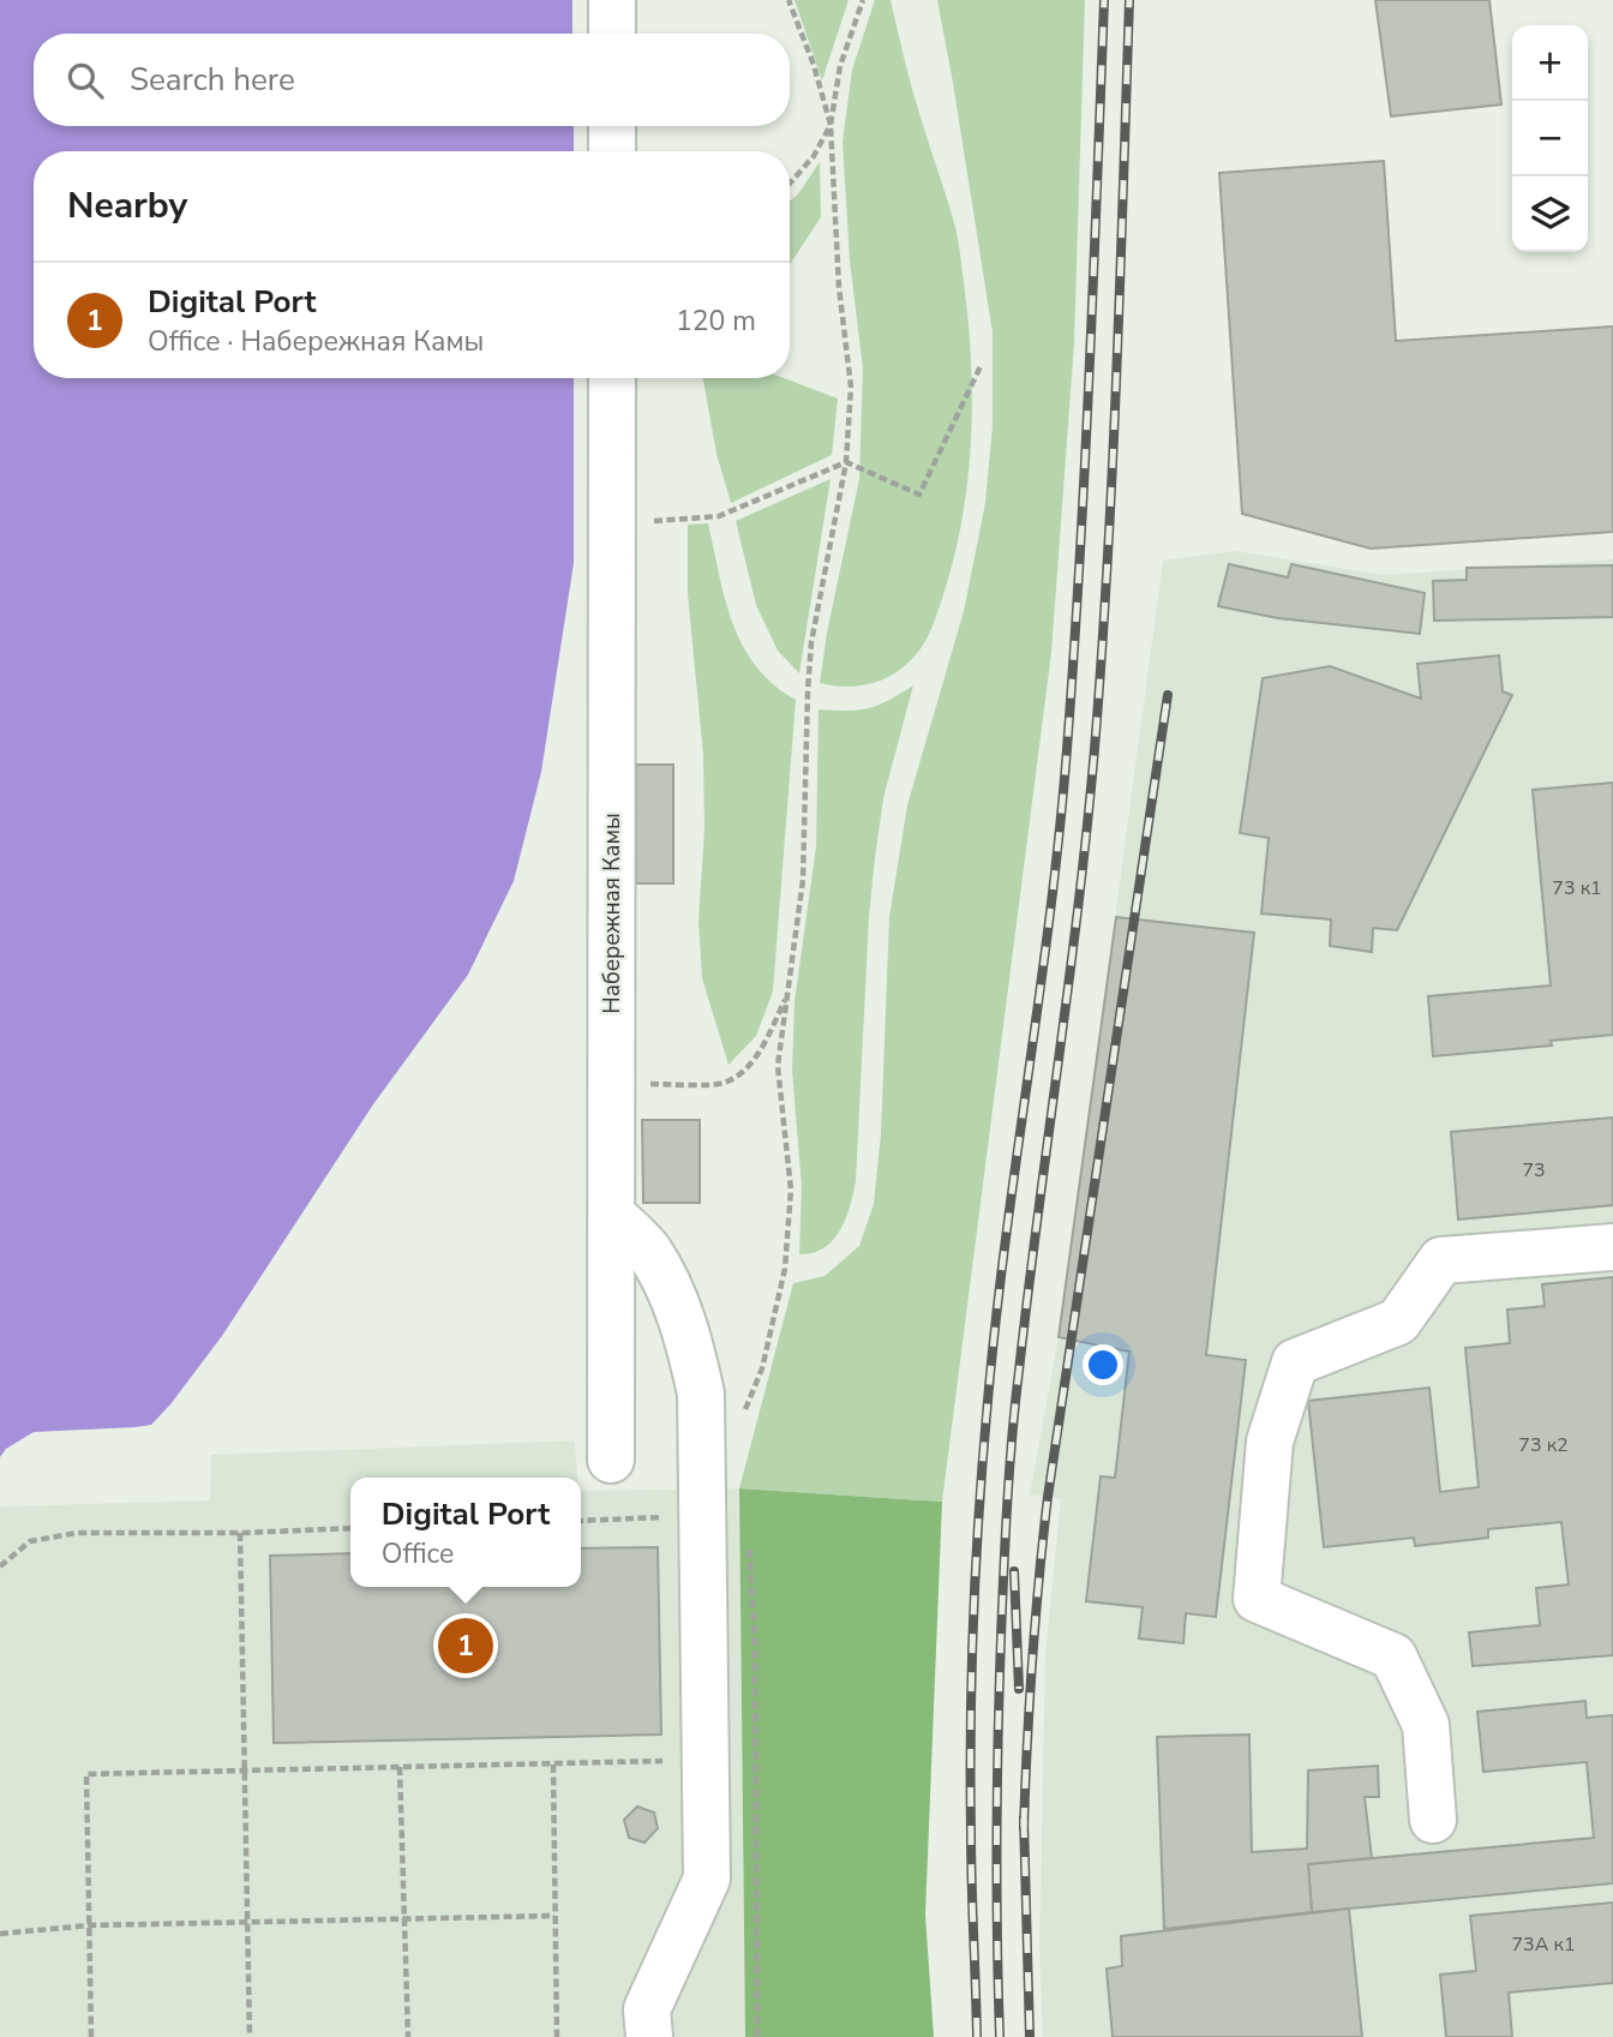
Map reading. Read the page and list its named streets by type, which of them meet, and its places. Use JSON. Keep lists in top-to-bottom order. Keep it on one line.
{"streets":{"street":["Набережная Камы"]},"house_numbers":["73 к1","73","73 к2","73А к1"],"page":{"map_buttons":["+","−"],"search":"Search here","heading":"Nearby","list":[{"mark":"1","name":"Digital Port","note":"Office · Набережная Камы","value":"120 m"}],"popup":["Digital Port","Office"],"pins":"1"}}
